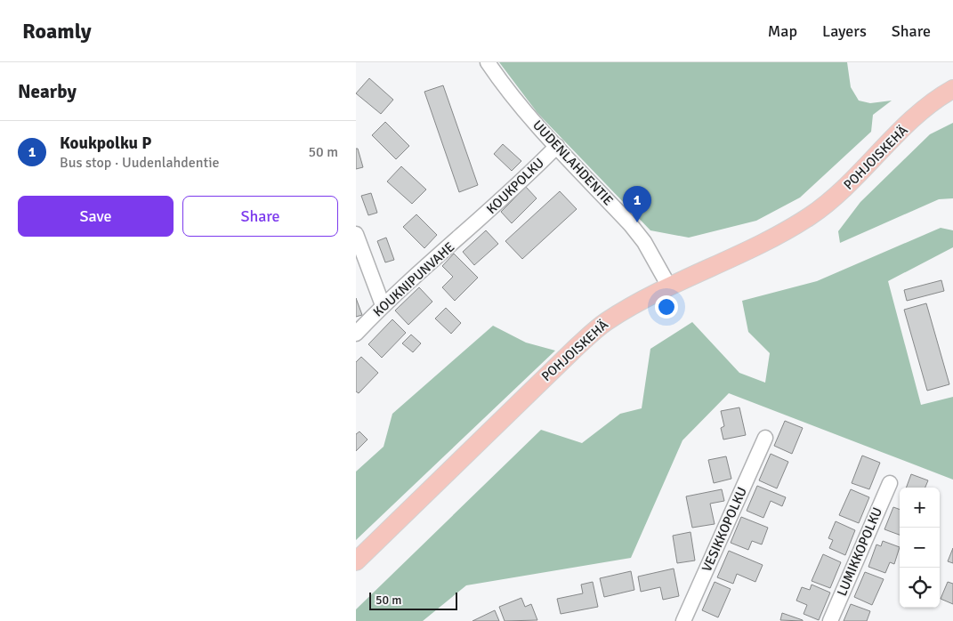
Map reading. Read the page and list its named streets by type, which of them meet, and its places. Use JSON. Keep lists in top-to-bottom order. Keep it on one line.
{"streets":{"main road":["POHJOISKEHÄ"],"street":["UUDENLAHDENTIE","KOUKPOLKU","KOUKNIPUNVAHE","VESIKKOPOLKU","LUMIKKOPOLKU"]},"crossings":[["POHJOISKEHÄ","UUDENLAHDENTIE"],["UUDENLAHDENTIE","KOUKPOLKU"],["KOUKPOLKU","KOUKNIPUNVAHE"]],"scale_bar":"50 m","page":{"header":"Roamly","nav":["Map","Layers","Share"],"heading":"Nearby","list":[{"mark":"1","name":"Koukpolku P","note":"Bus stop · Uudenlahdentie","value":"50 m"}],"buttons":["Save","Share"],"pins":"1","map_buttons":["+","−"],"scale":"50 m"}}
